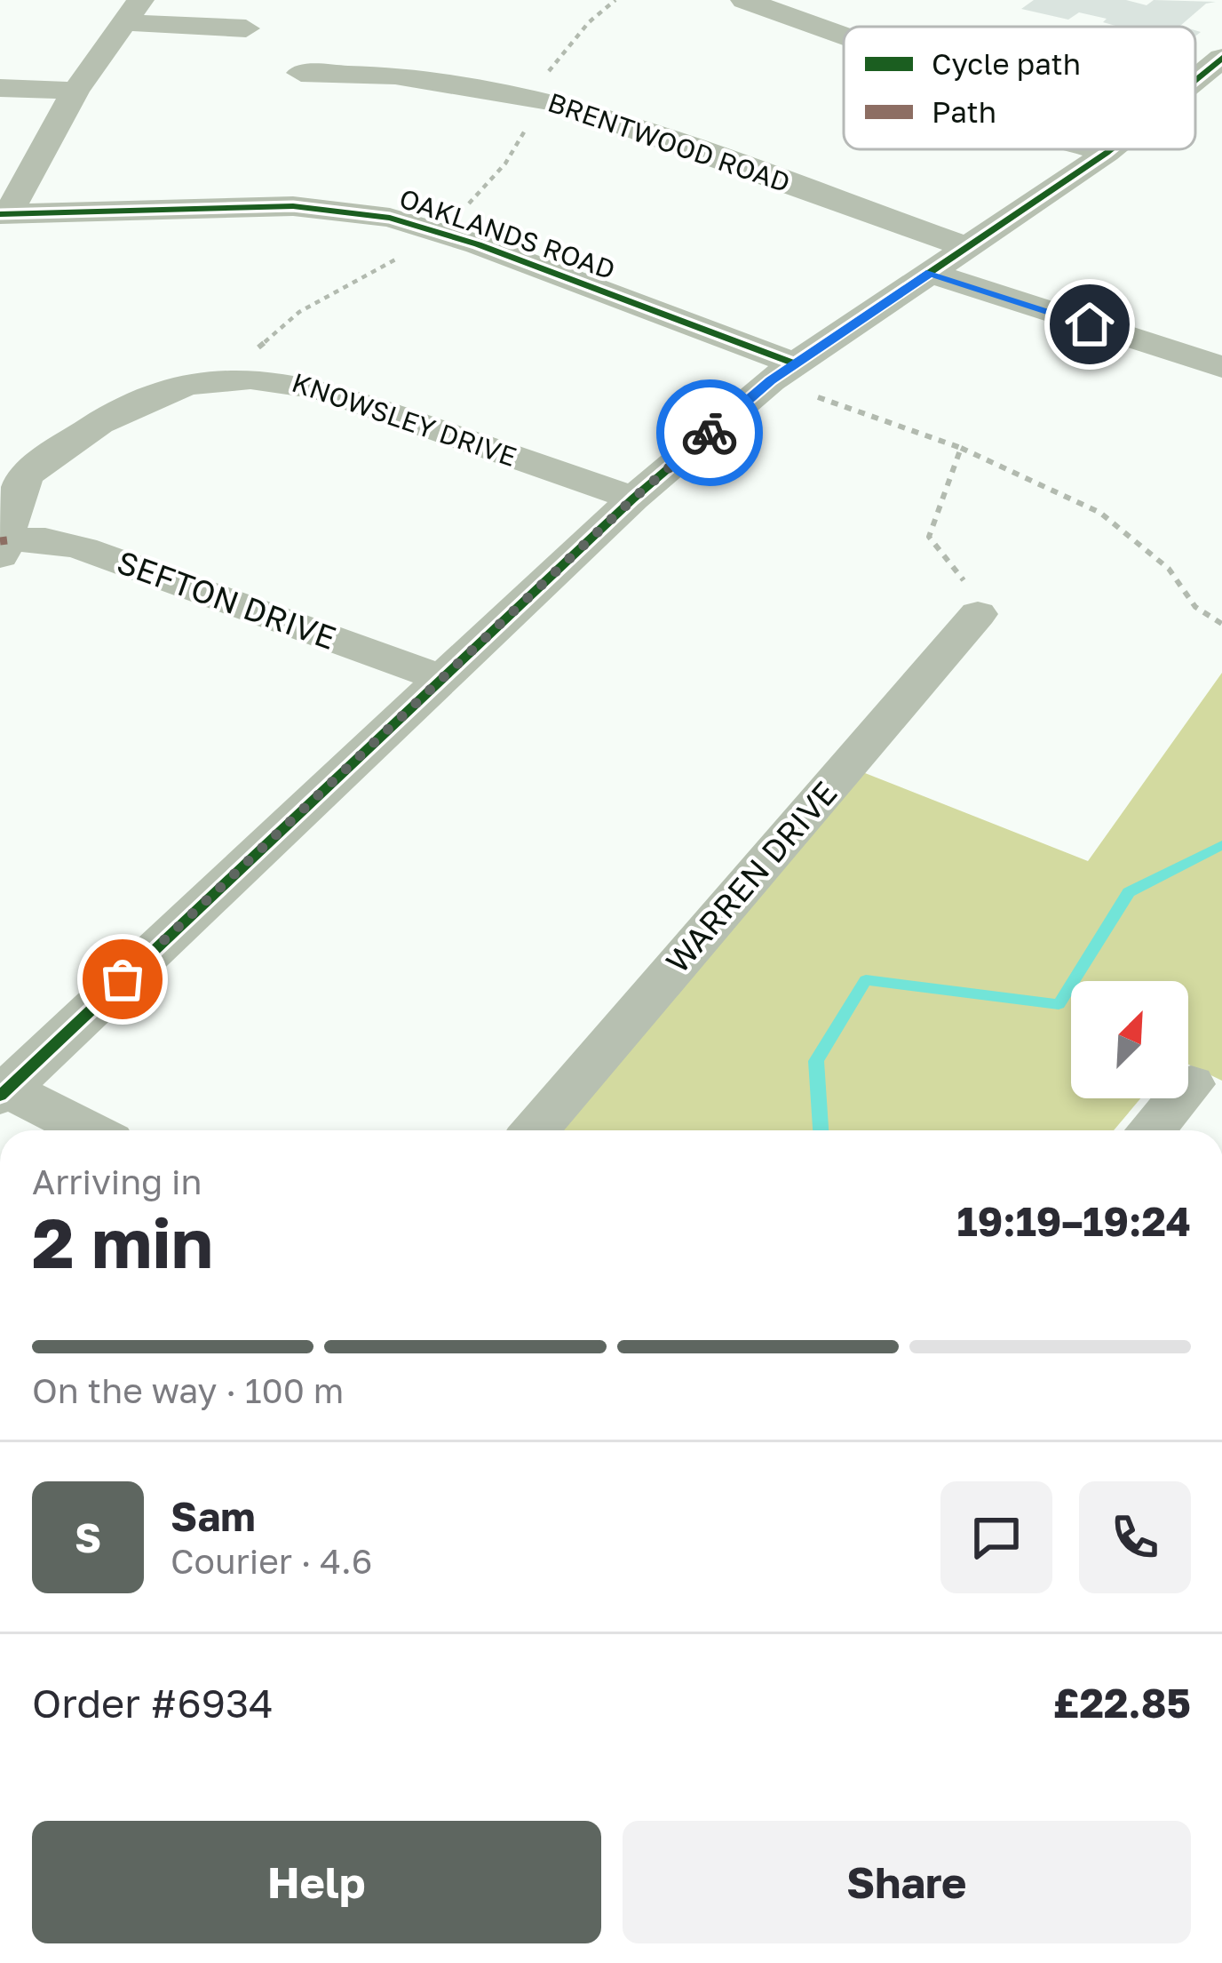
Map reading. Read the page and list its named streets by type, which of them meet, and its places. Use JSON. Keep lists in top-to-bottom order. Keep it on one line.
{"streets":{"street":["BRENTWOOD ROAD","OAKLANDS ROAD","KNOWSLEY DRIVE","SEFTON DRIVE","WARREN DRIVE"]},"crossings":[["KNOWSLEY DRIVE","SEFTON DRIVE"]],"legend":["Cycle path","Path"],"north":"top right","page":{"heading":["2 min","Arriving in","19:19–19:24"],"panel":["Sam","Courier · 4.6","Order #6934","£22.85"],"bar":"On the way · 100 m","round":"S","buttons":["Help","Share"]}}
